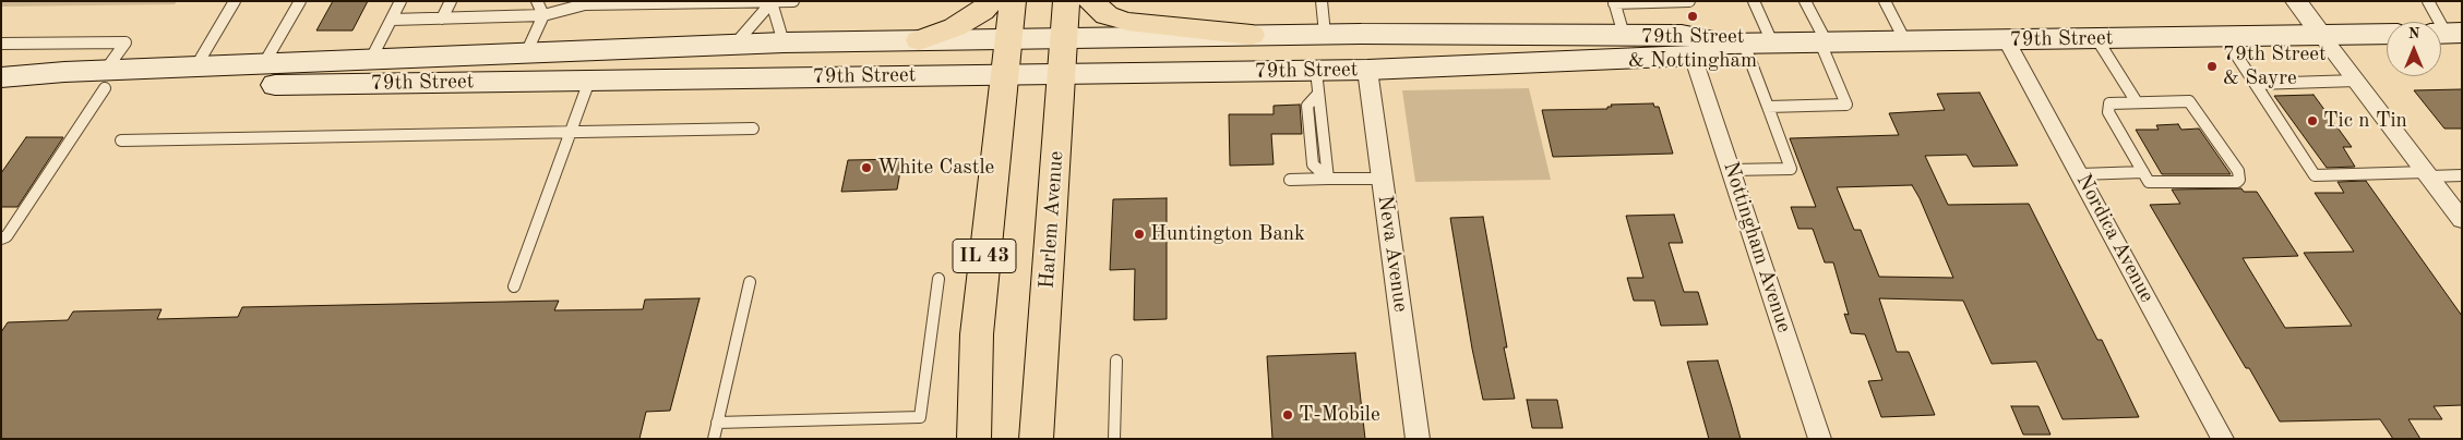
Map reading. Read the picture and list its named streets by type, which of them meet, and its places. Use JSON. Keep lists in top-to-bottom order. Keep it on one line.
{"streets":{"main road":["79th Street","Harlem Avenue","IL 43"],"street":["Nordica Avenue","Nottingham Avenue","Neva Avenue"]},"crossings":[["79th Street","Harlem Avenue"],["79th Street","Nordica Avenue"],["79th Street","Nottingham Avenue"],["79th Street","Neva Avenue"],["79th Street","IL 43"]],"places":["79th Street & Nottingham","79th Street & Sayre","Tic n Tin","White Castle","Huntington Bank","T-Mobile"],"north":"top"}
